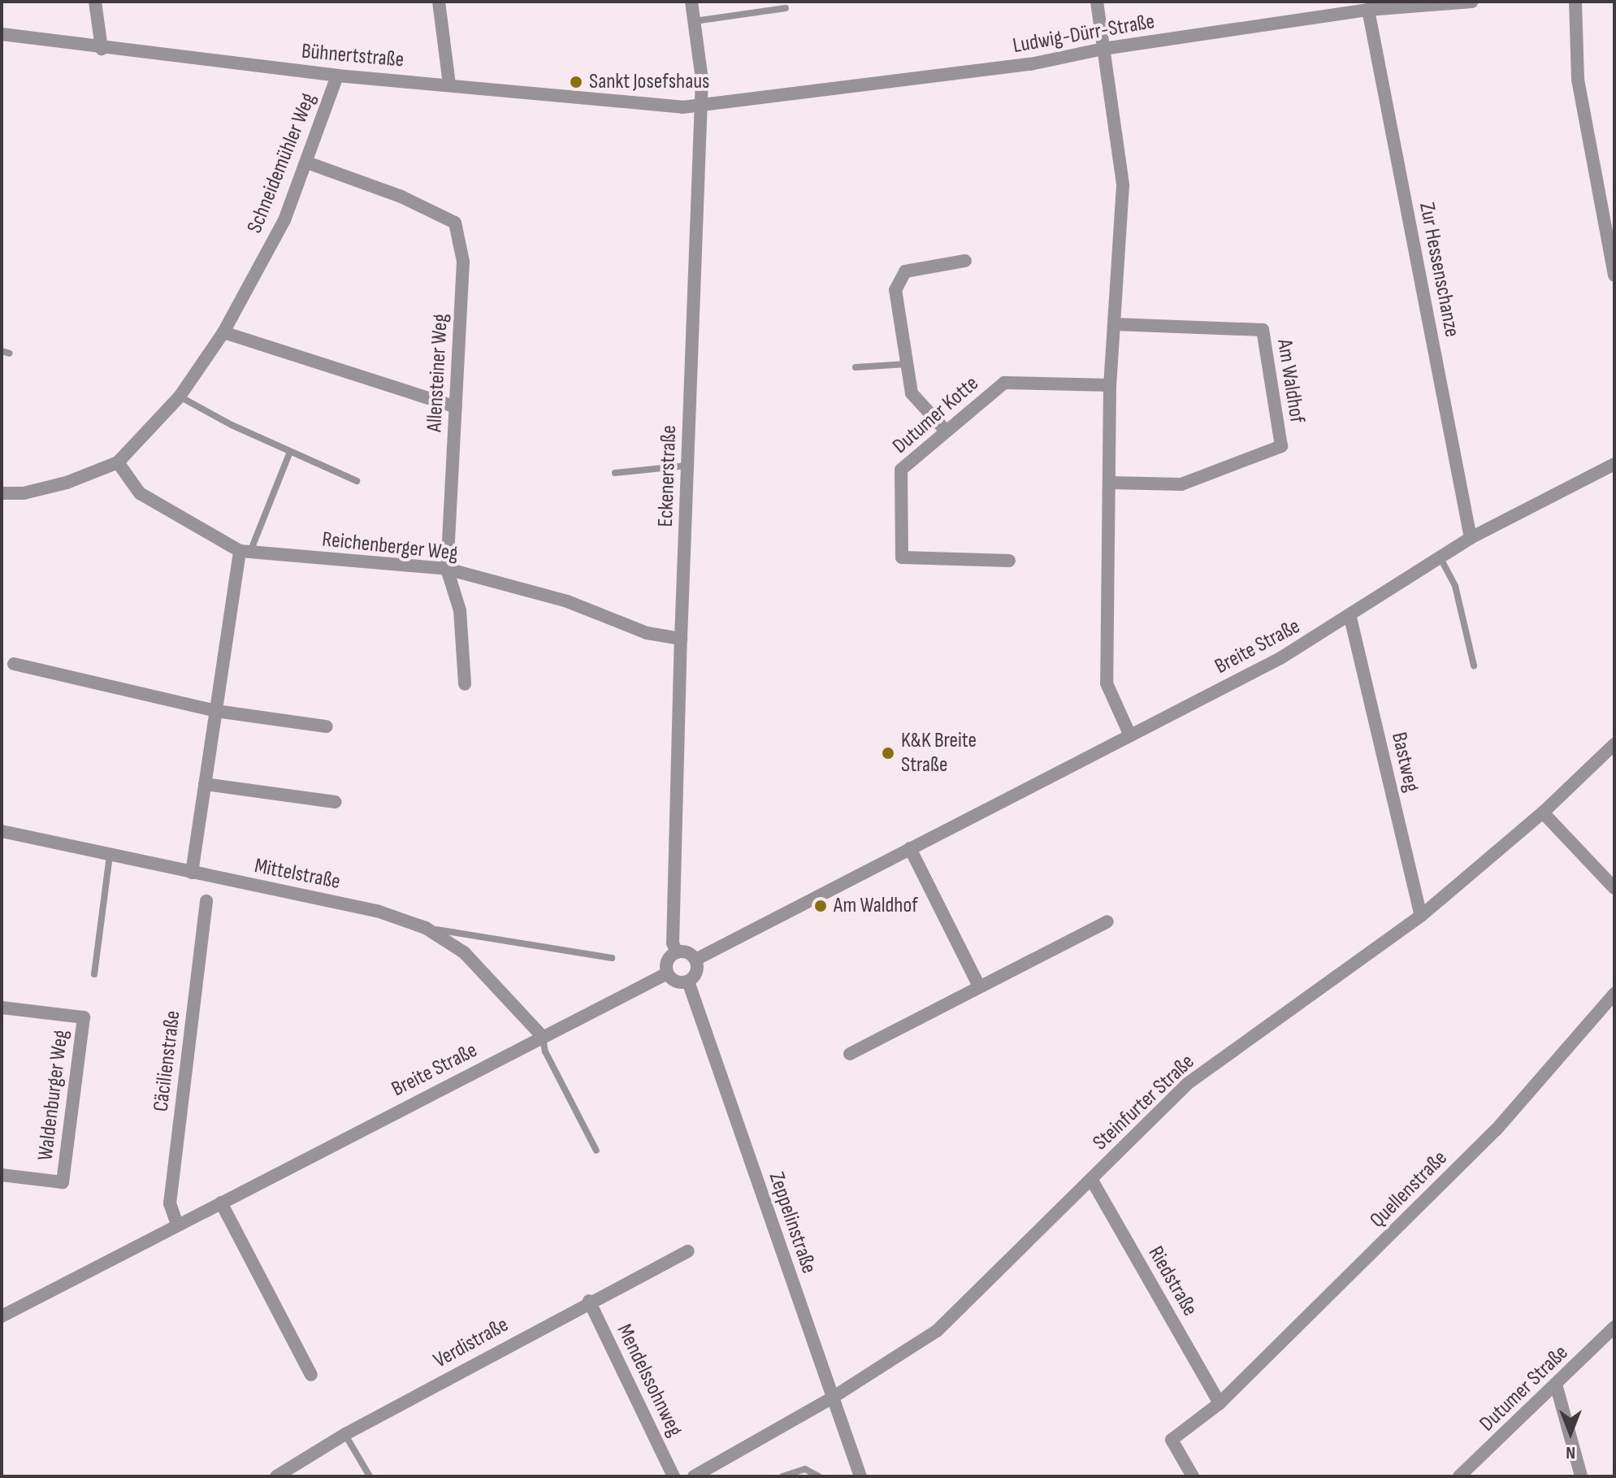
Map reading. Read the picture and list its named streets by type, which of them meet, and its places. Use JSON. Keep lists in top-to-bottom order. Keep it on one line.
{"streets":{"street":["Ludwig-Dürr-Straße","Bühnertstraße","Schneidemühler Weg","Zur Hessenschanze","Allensteiner Weg","Am Waldhof","Dutumer Kotte","Eckenerstraße","Reichenberger Weg","Breite Straße","Bastweg","Mittelstraße","Cäcilienstraße","Waldenburger Weg","Steinfurter Straße","Quellenstraße","Zeppelinstraße","Riedstraße","Verdistraße","Mendelssohnweg","Dutumer Straße"]},"crossings":[["Ludwig-Dürr-Straße","Bühnertstraße"],["Ludwig-Dürr-Straße","Zur Hessenschanze"],["Ludwig-Dürr-Straße","Eckenerstraße"],["Bühnertstraße","Schneidemühler Weg"],["Bühnertstraße","Eckenerstraße"],["Schneidemühler Weg","Allensteiner Weg"],["Schneidemühler Weg","Reichenberger Weg"],["Zur Hessenschanze","Breite Straße"],["Allensteiner Weg","Reichenberger Weg"],["Eckenerstraße","Reichenberger Weg"],["Eckenerstraße","Breite Straße"],["Eckenerstraße","Zeppelinstraße"],["Breite Straße","Bastweg"],["Breite Straße","Mittelstraße"],["Breite Straße","Cäcilienstraße"],["Breite Straße","Zeppelinstraße"],["Bastweg","Steinfurter Straße"],["Steinfurter Straße","Zeppelinstraße"],["Steinfurter Straße","Riedstraße"],["Quellenstraße","Riedstraße"],["Verdistraße","Mendelssohnweg"]],"places":["Sankt Josefshaus","K&K Breite Straße","Am Waldhof"],"north":"bottom"}
